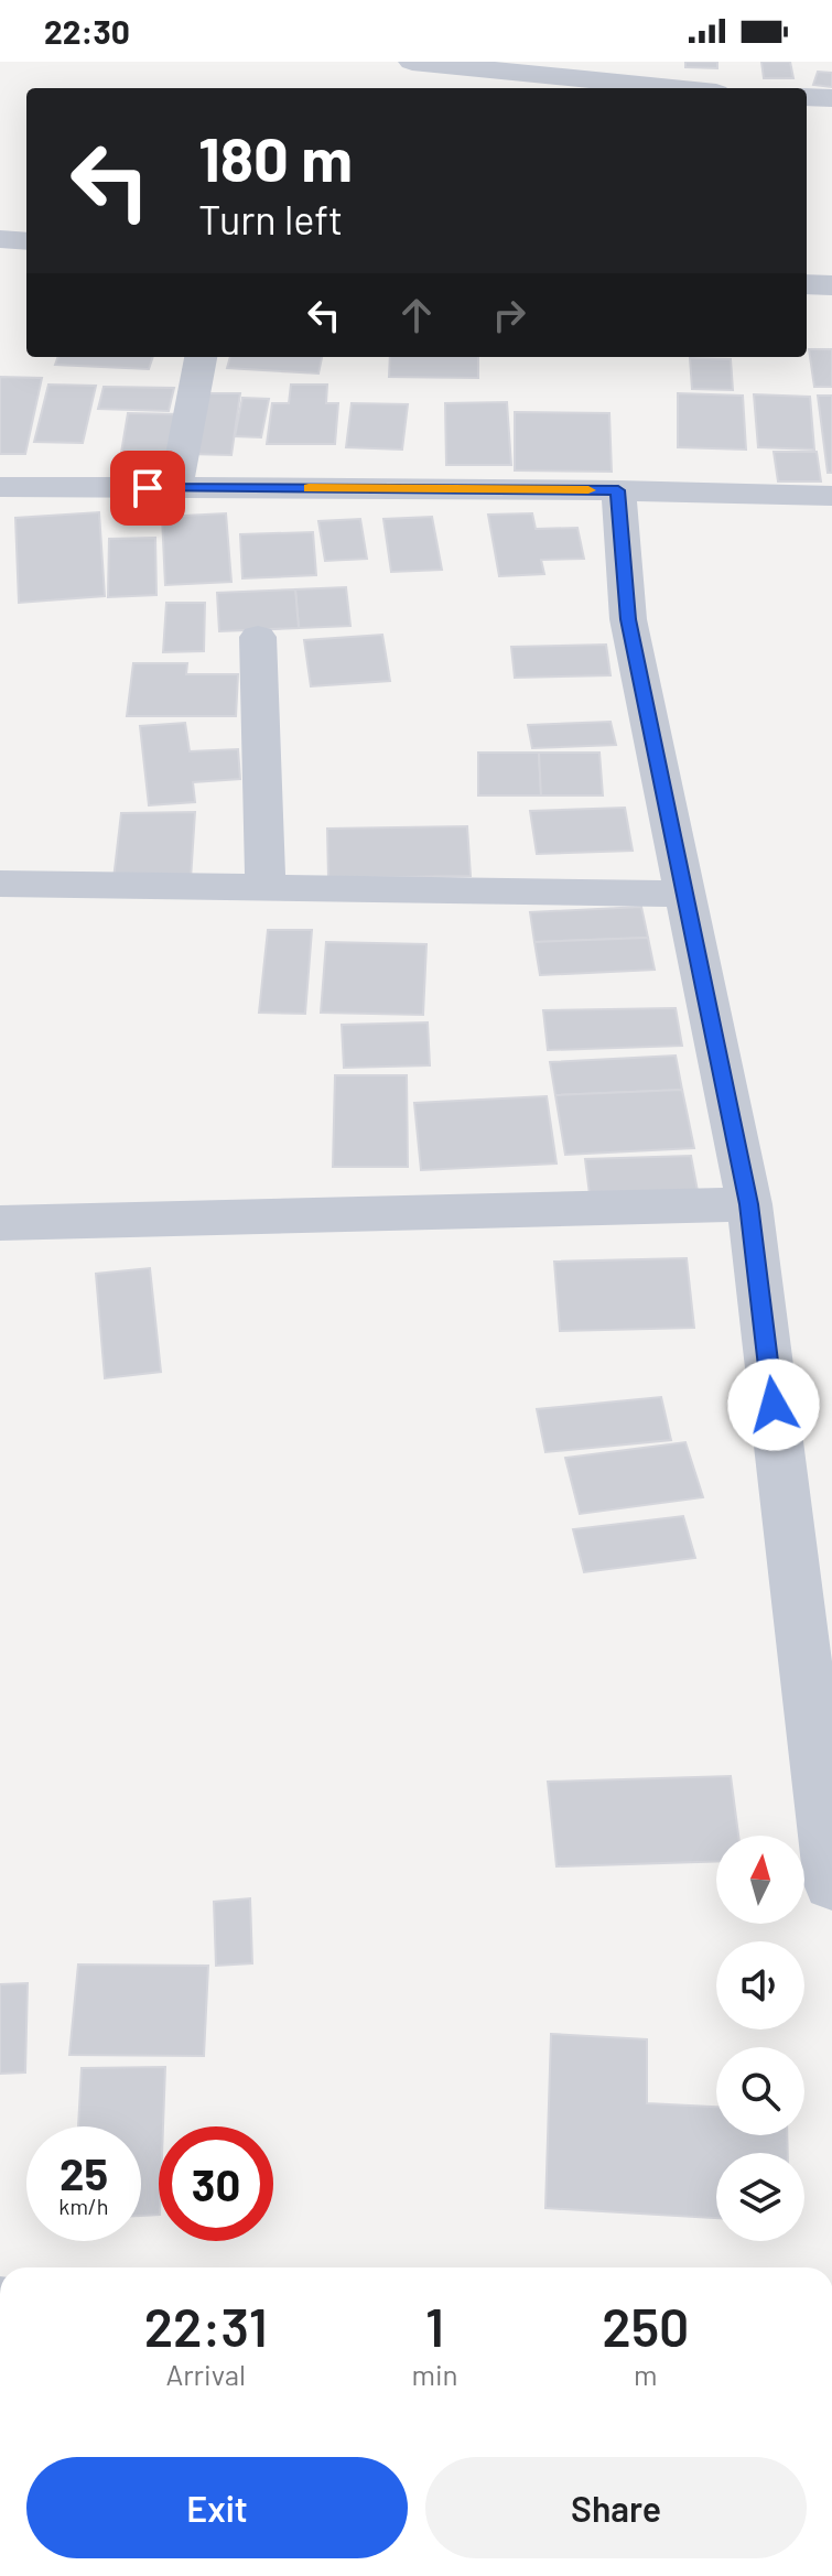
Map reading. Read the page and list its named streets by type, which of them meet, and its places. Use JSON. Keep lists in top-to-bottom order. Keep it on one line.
{"north":"top","page":{"status":"22:30","turn":["180 m","Turn left"],"speed":"25 km/h","limit":"30","eta":["22:31","Arrival","1","min","250","m"],"buttons":["Exit","Share"]}}
